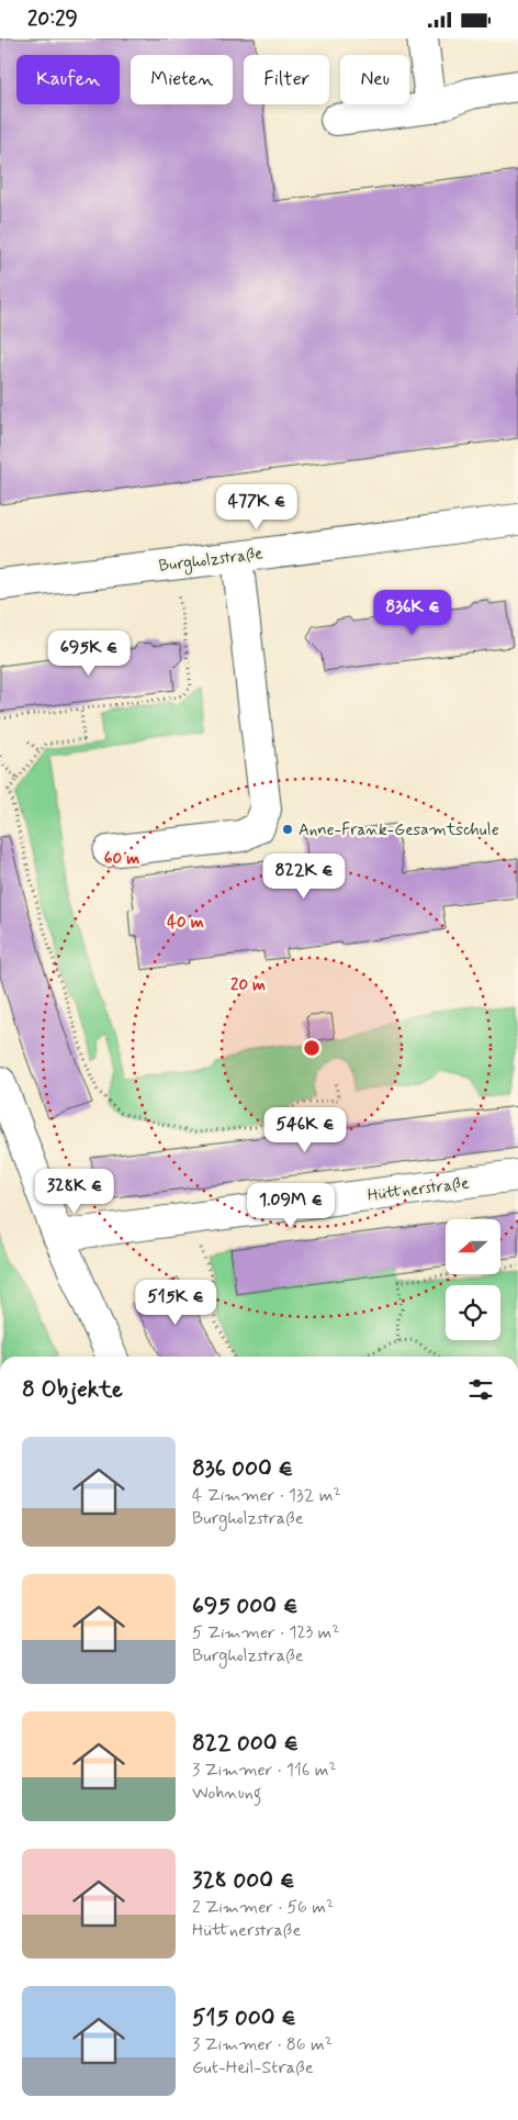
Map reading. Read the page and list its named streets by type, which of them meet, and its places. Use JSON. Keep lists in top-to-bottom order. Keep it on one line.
{"streets":{"street":["Burgholzstraße","Hüttnerstraße"]},"places":["Anne-Frank-Gesamtschule"],"north":"left","page":{"status":"20:29","chip":["Kaufen","Mieten","Filter","Neu"],"price":["477K €","836K €","695K €","822K €","546K €","328K €","1.09M €","515K €"],"heading":"8 Objekte","list":[{"name":"836 000 €","note":"4 Zimmer · 132 m² · Burgholzstraße"},{"name":"695 000 €","note":"5 Zimmer · 123 m² · Burgholzstraße"},{"name":"822 000 €","note":"3 Zimmer · 116 m² · Wohnung"},{"name":"328 000 €","note":"2 Zimmer · 56 m² · Hüttnerstraße"},{"name":"515 000 €","note":"3 Zimmer · 86 m² · Gut-Heil-Straße"}]},"rings":["60 m","40 m","20 m"]}
